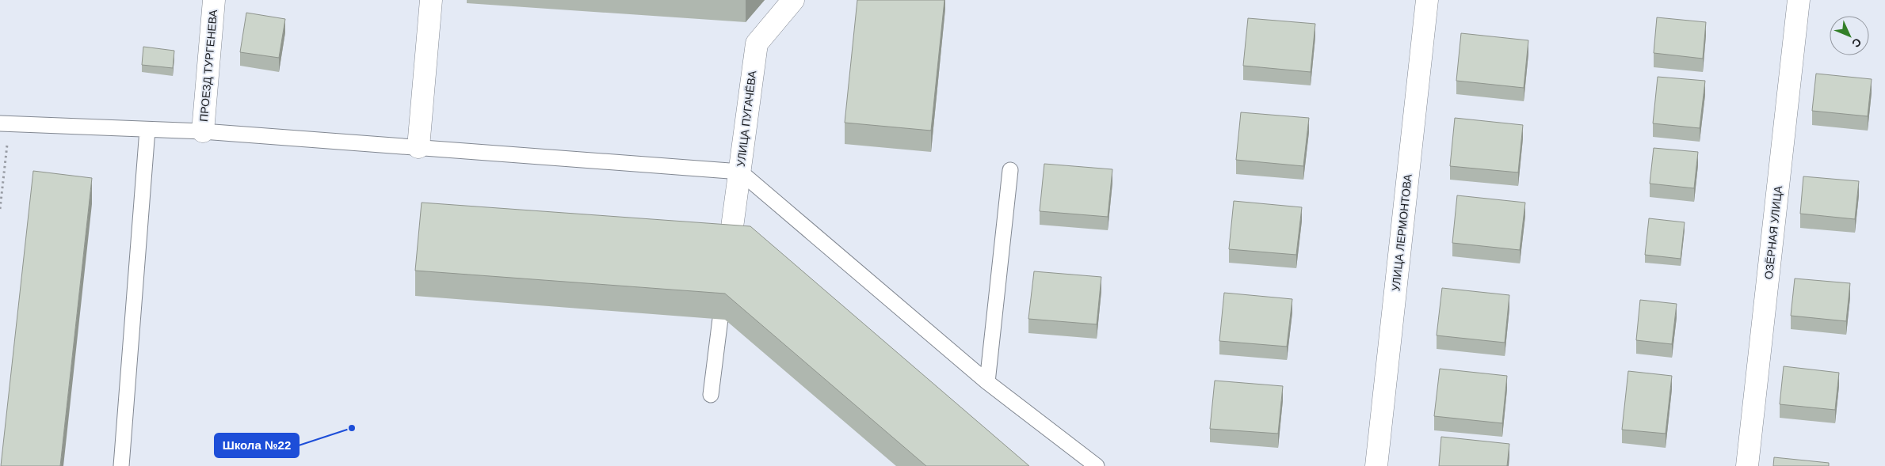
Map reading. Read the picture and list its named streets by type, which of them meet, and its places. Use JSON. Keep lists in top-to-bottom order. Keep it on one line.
{"streets":{"street":["ПРОЕЗД ТУРГЕНЕВА","УЛИЦА ПУГАЧЁВА","УЛИЦА ЛЕРМОНТОВА","ОЗЁРНАЯ УЛИЦА"]},"places":["Школа №22"],"north":"bottom right"}
